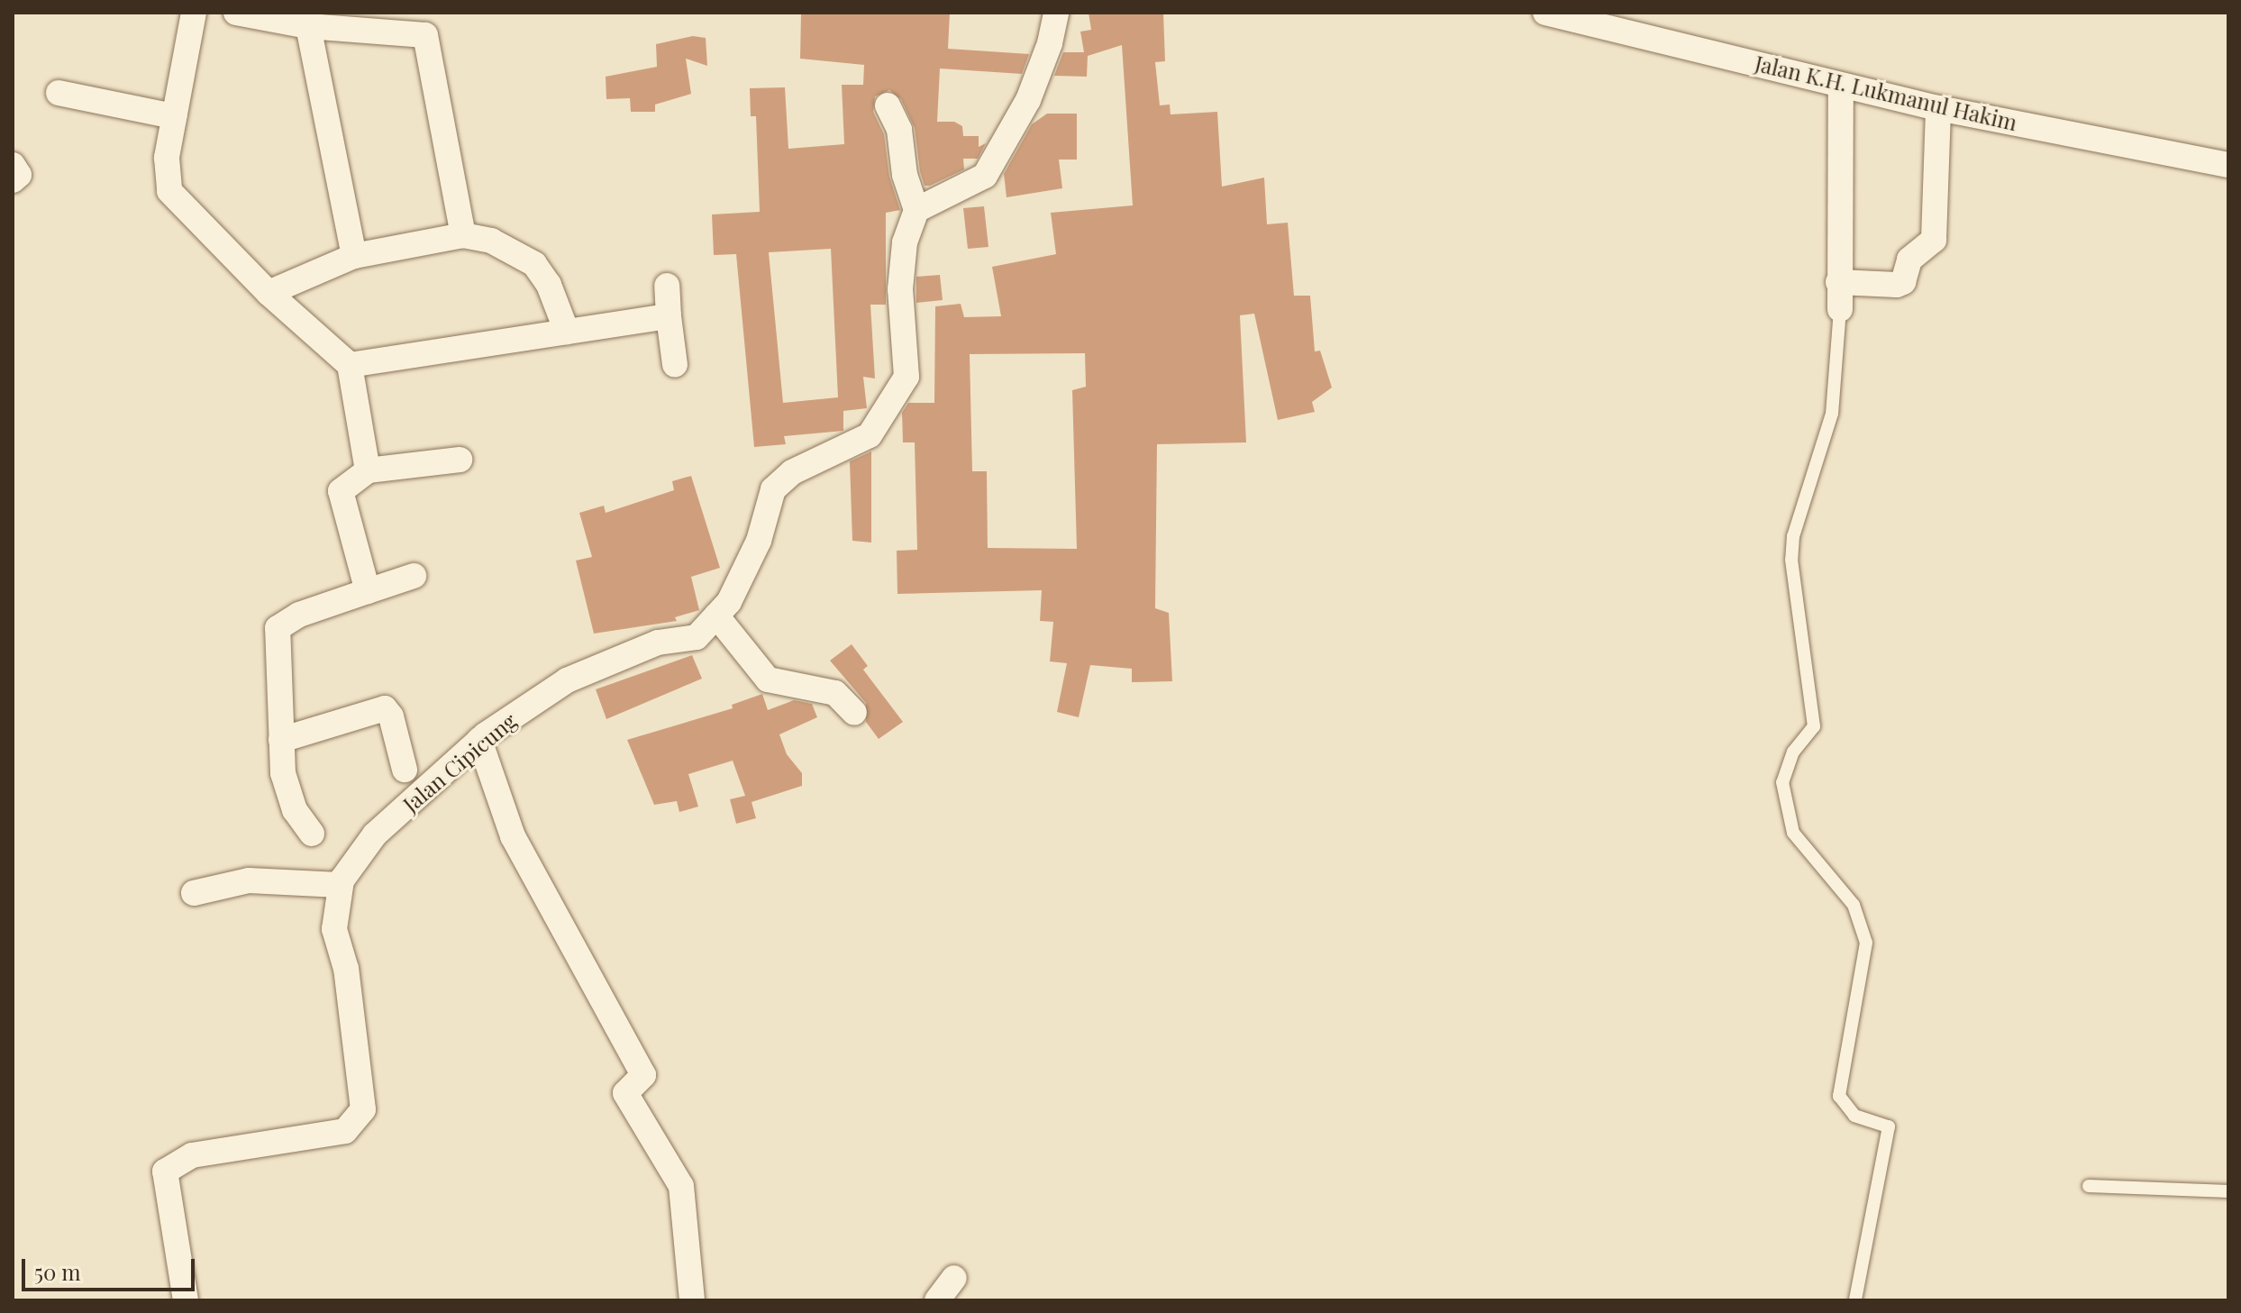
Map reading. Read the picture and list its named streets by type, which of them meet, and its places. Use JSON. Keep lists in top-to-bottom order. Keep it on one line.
{"streets":{"street":["Jalan K.H. Lukmanul Hakim","Jalan Cipicung"]},"scale_bar":"50 m"}
